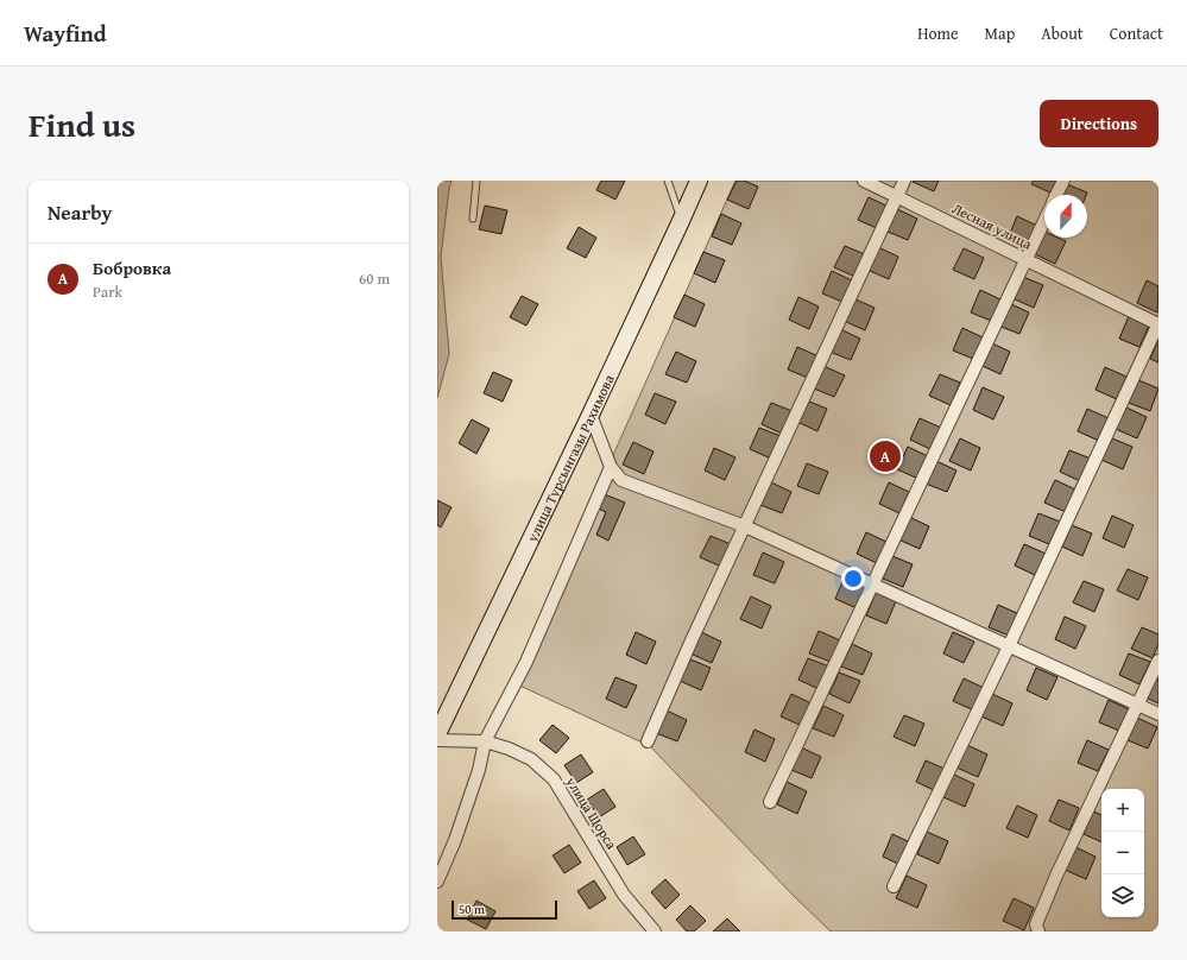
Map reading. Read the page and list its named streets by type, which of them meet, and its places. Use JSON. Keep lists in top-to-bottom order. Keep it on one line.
{"streets":{"street":["Лесная улица","улица Турсынгазы Рахимова","улица Щорса"]},"scale_bar":"50 m","north":"top","page":{"header":"Wayfind","nav":["Home","Map","About","Contact"],"title":"Find us","buttons":"Directions","heading":"Nearby","list":[{"mark":"A","name":"Бобровка","note":"Park","value":"60 m"}],"pins":"A","map_buttons":["+","−"],"scale":"50 m"}}
